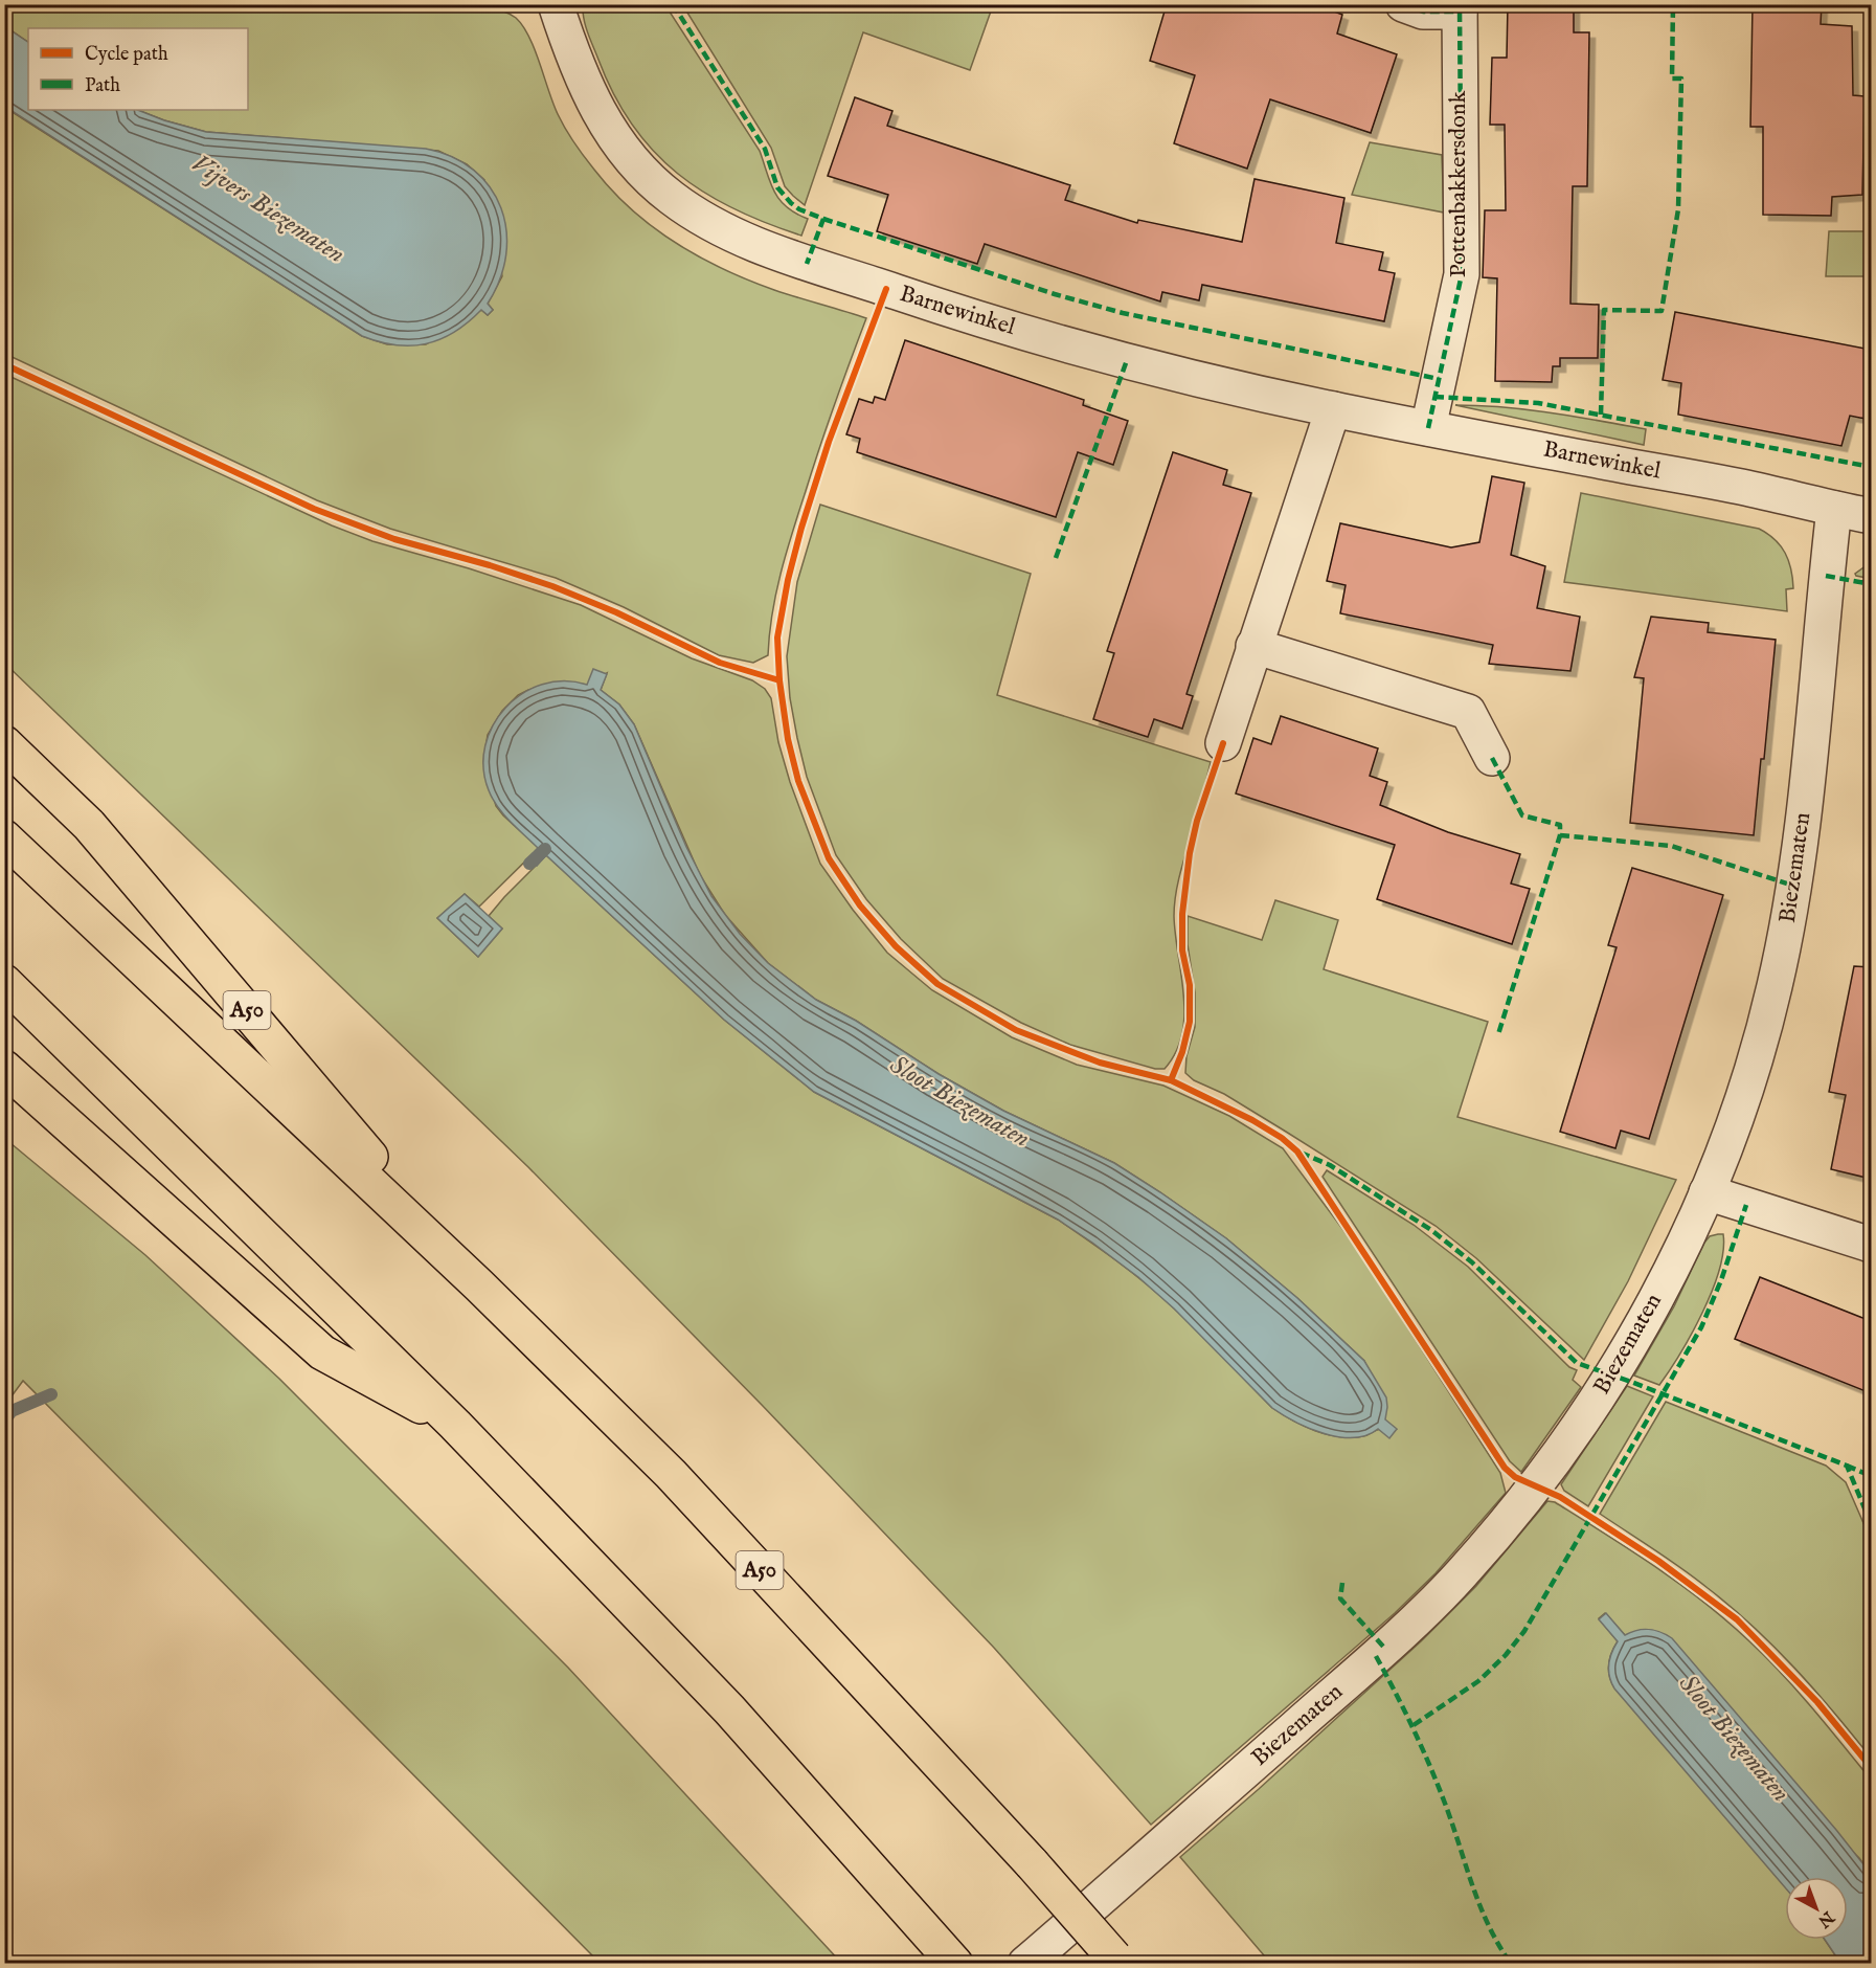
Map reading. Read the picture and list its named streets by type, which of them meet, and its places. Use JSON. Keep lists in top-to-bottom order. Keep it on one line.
{"streets":{"highway":["A50"],"street":["Pottenbakkersdonk","Barnewinkel","Biezematen"]},"crossings":[["Pottenbakkersdonk","Barnewinkel"],["Barnewinkel","Biezematen"]],"water":["Vijvers Biezematen","Sloot Biezematen"],"legend":["Cycle path","Path"],"north":"bottom right"}
